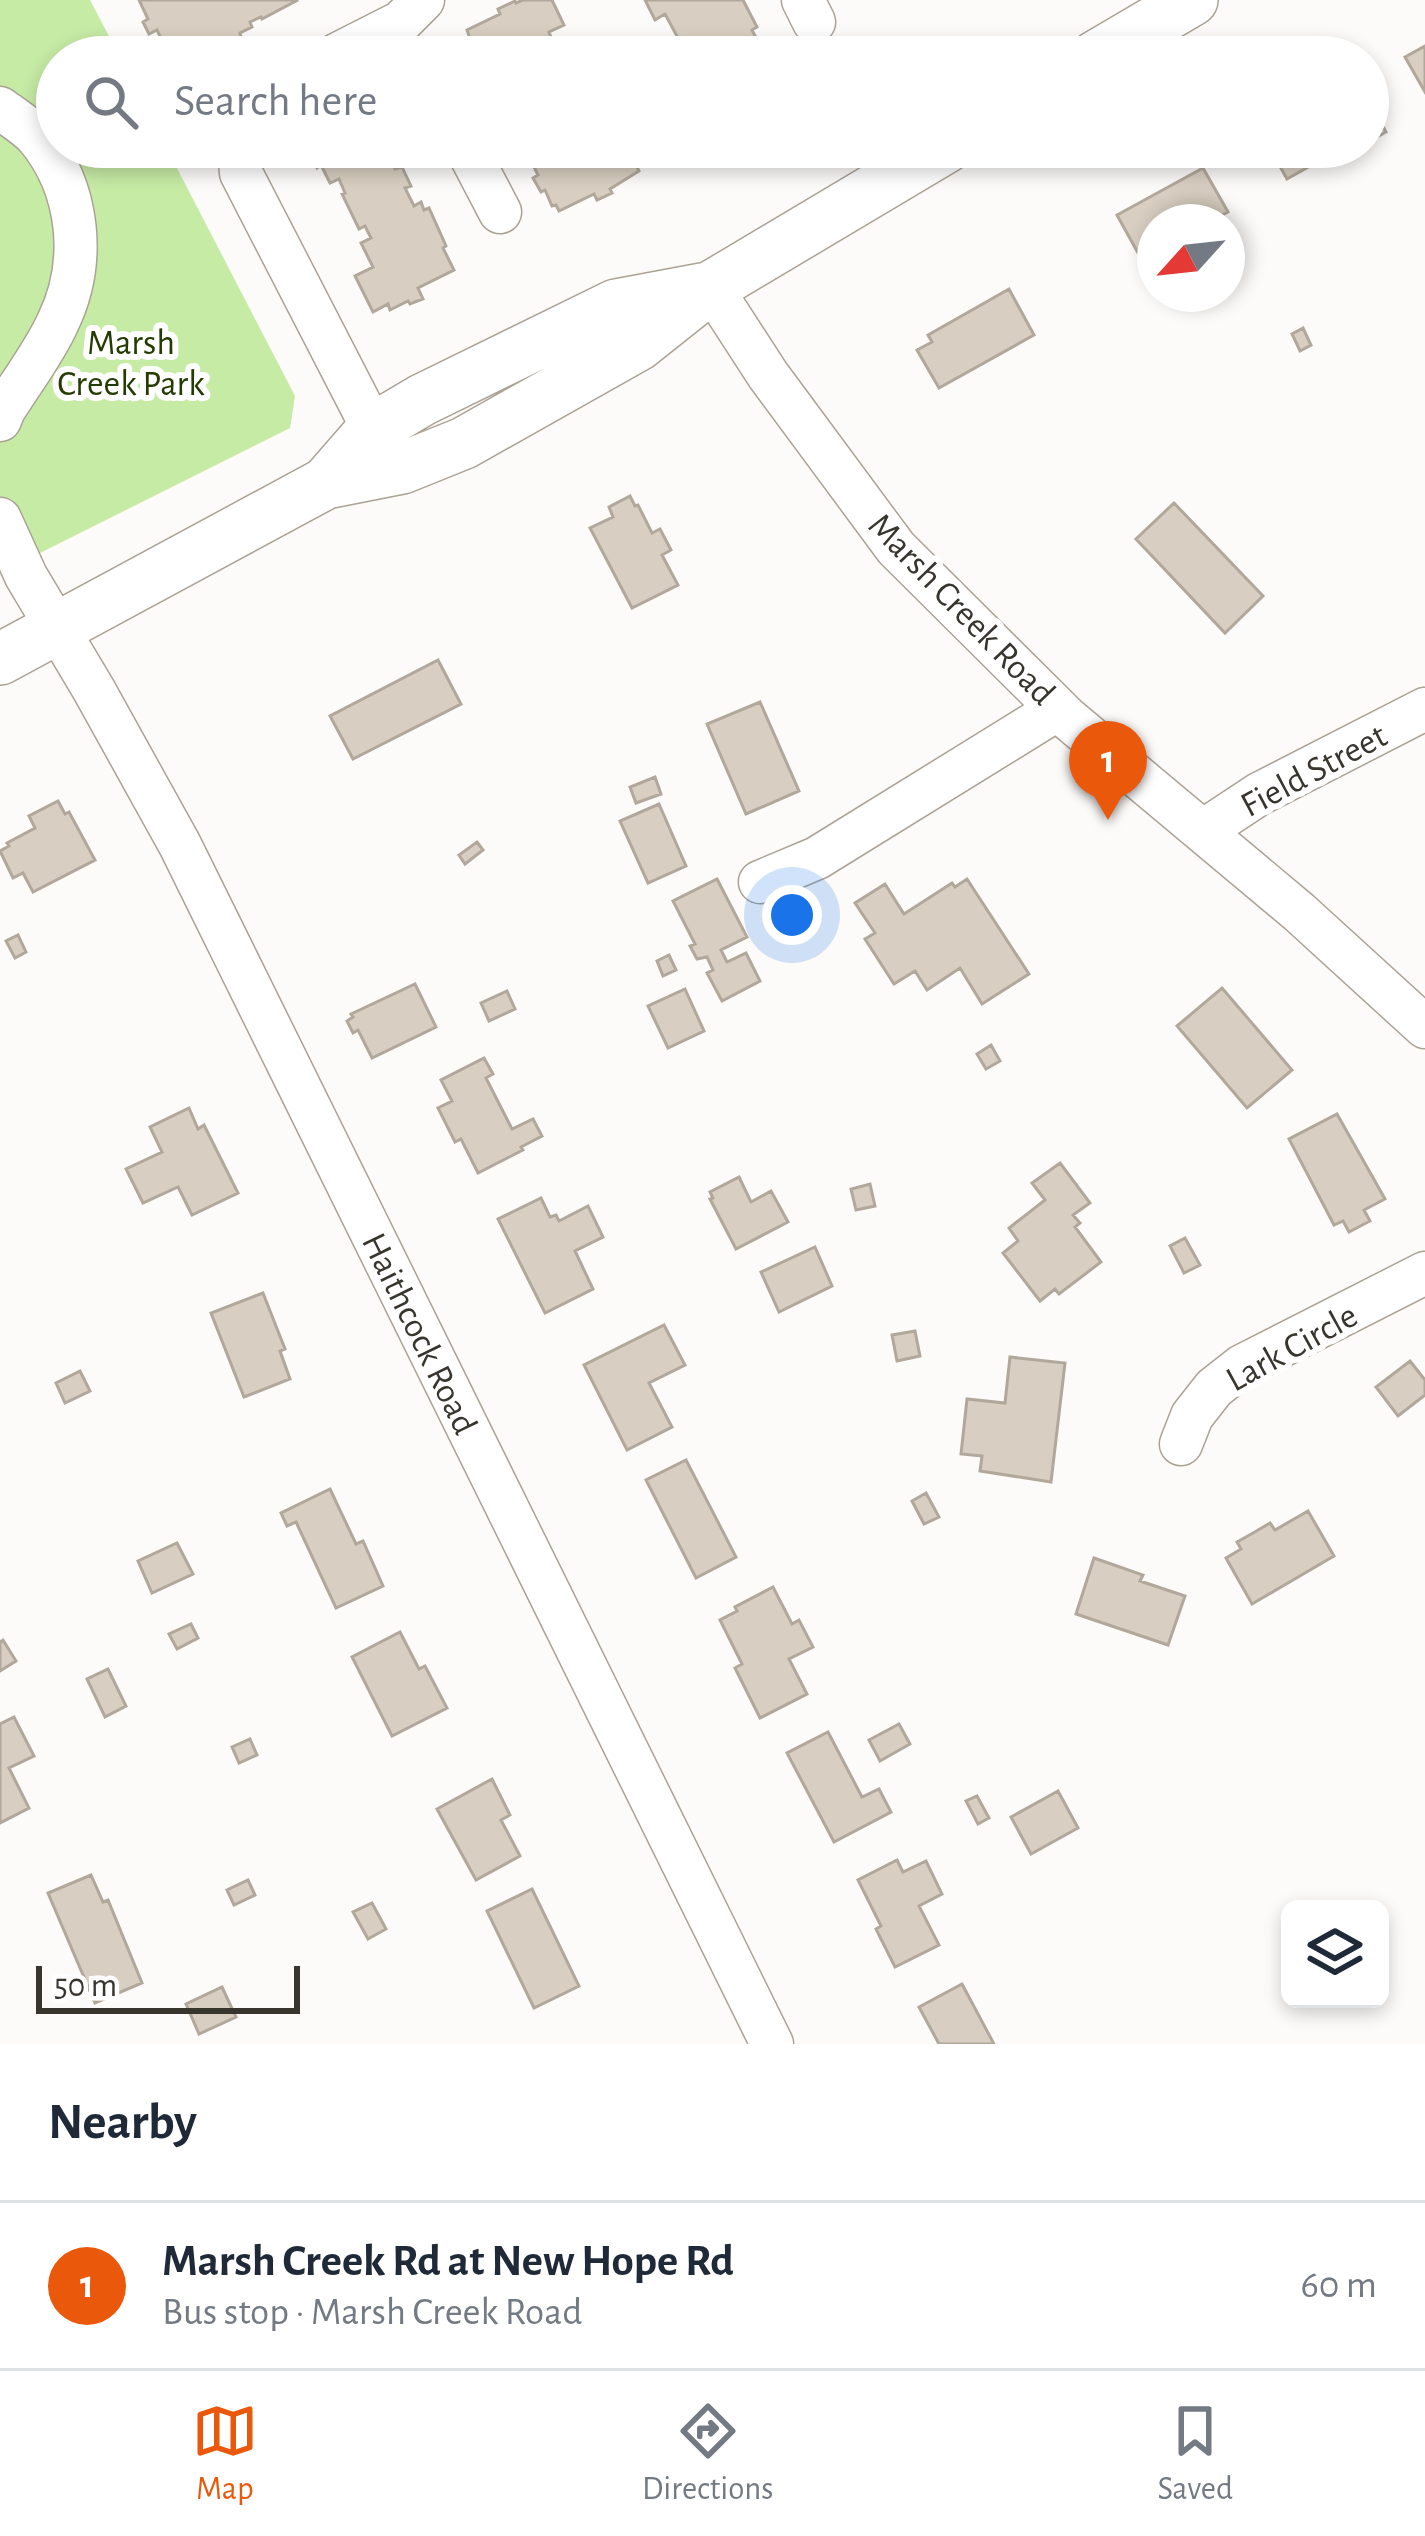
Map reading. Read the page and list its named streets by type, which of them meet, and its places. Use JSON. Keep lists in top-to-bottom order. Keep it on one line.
{"streets":{"street":["Marsh Creek Road","Field Street","Haithcock Road","Lark Circle"]},"crossings":[["Marsh Creek Road","Field Street"]],"parks":["Marsh Creek Park"],"scale_bar":"50 m","north":"bottom left","page":{"search":"Search here","pins":"1","scale":"50 m","heading":"Nearby","list":[{"mark":"1","name":"Marsh Creek Rd at New Hope Rd","note":"Bus stop · Marsh Creek Road","value":"60 m"}],"nav":["Map","Directions","Saved"]}}
